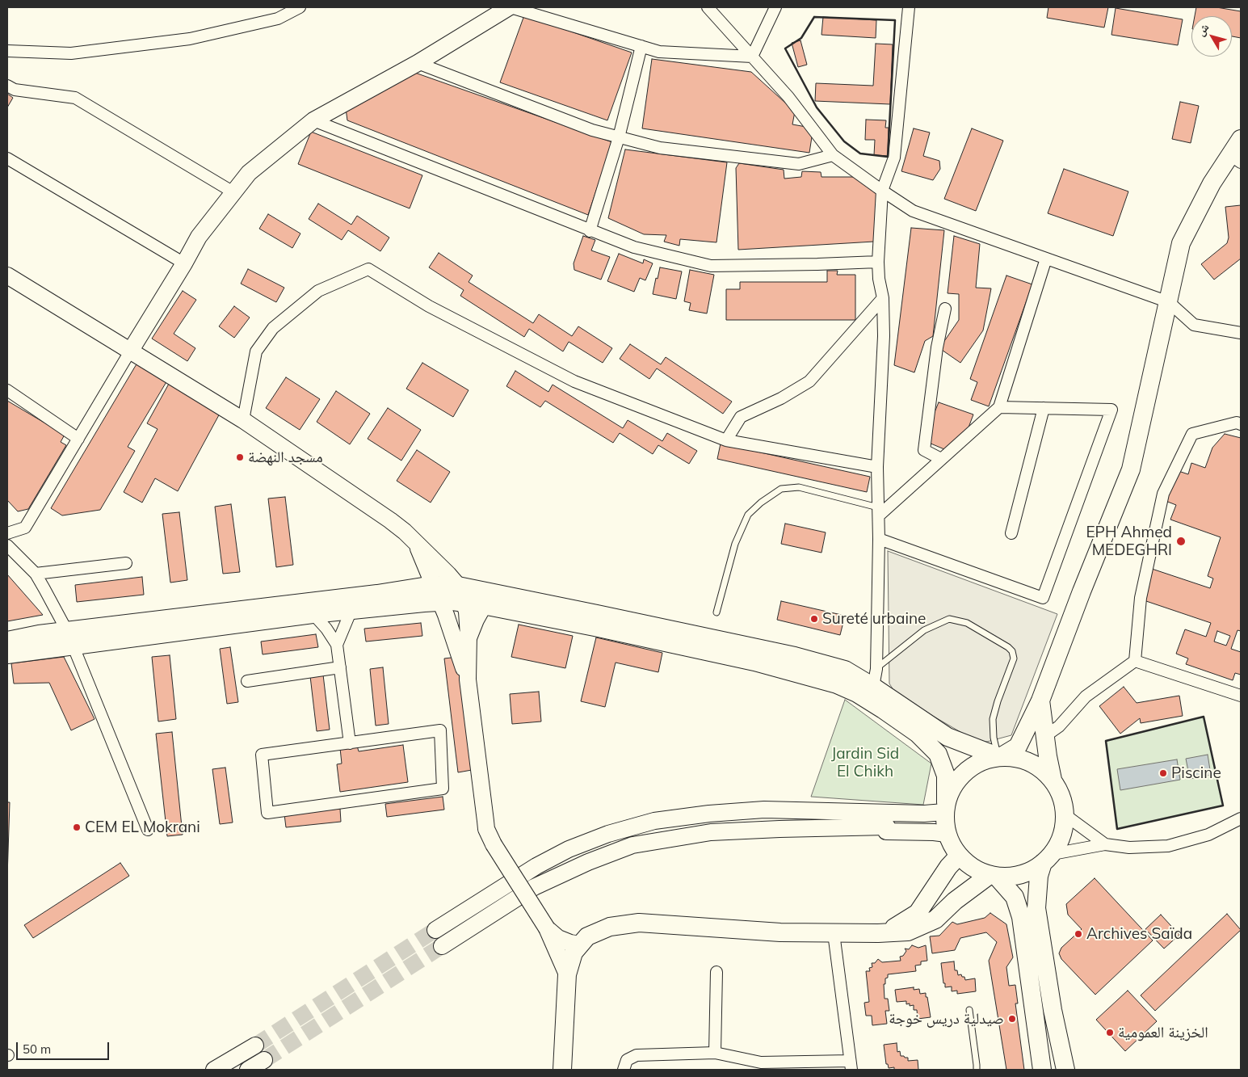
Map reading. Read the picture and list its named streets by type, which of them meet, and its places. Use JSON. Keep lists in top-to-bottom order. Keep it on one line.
{"parks":["Jardin Sid El Chikh"],"places":["مسجد النهضة","EPH Ahmed MEDEGHRI","Sureté urbaine","Piscine","CEM EL Mokrani","Archives Saïda","صيدلية دريس خوجة","الخزينة العمومية"],"scale_bar":"50 m","north":"top left"}
